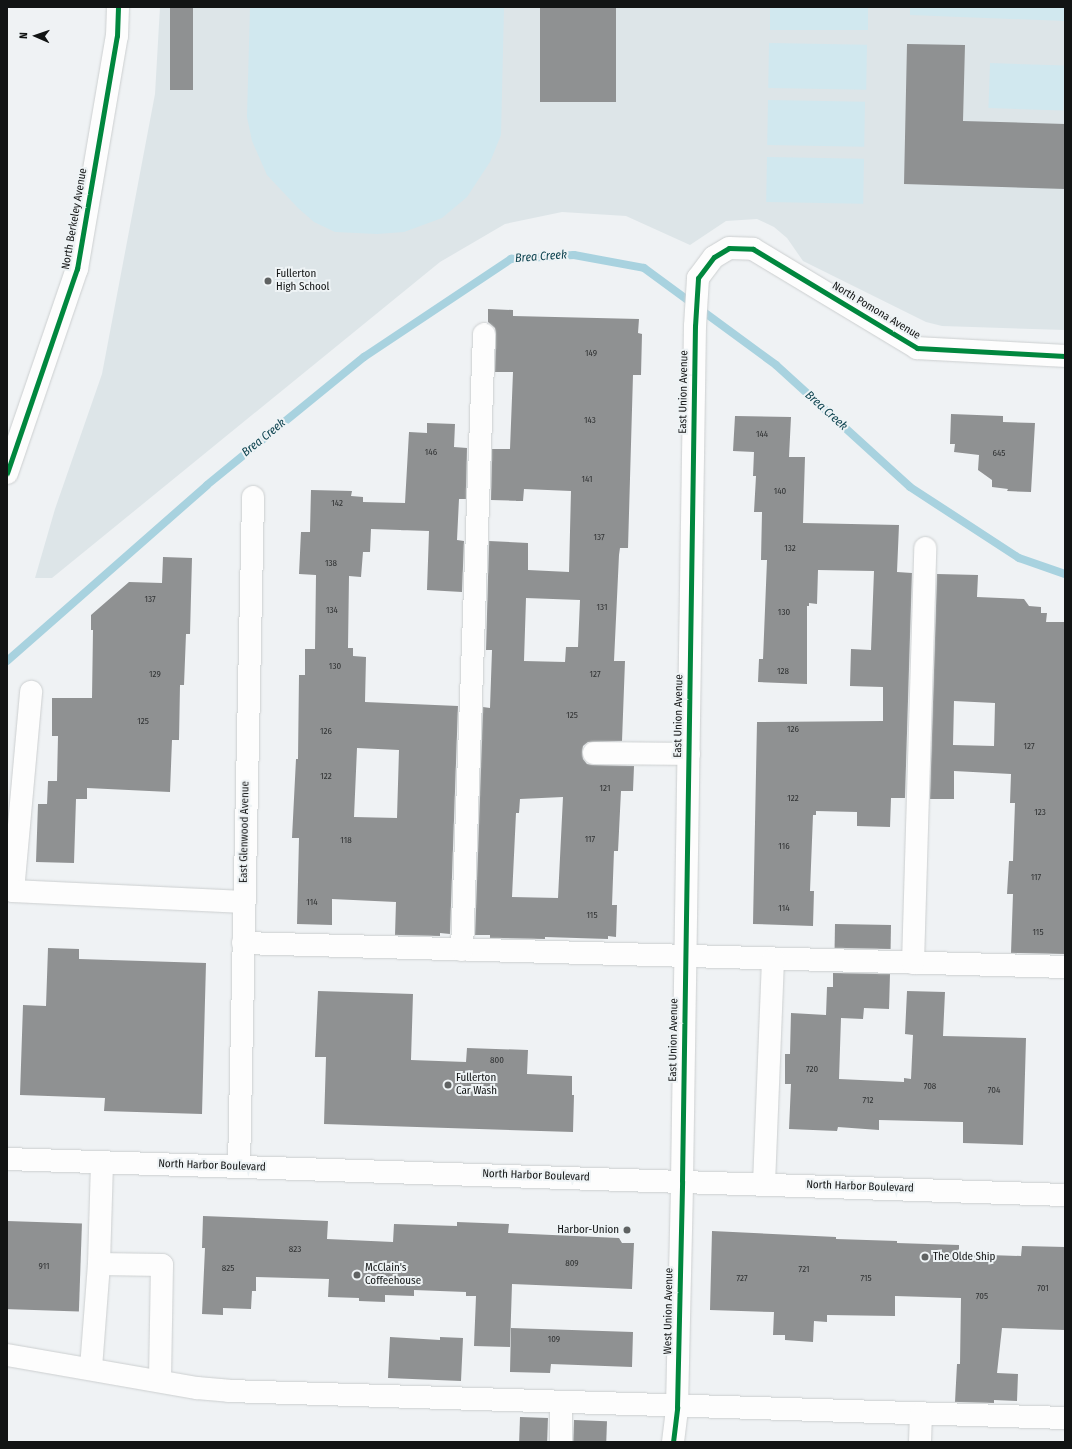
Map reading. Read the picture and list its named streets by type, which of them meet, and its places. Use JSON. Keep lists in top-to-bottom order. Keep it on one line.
{"streets":{"street":["North Berkeley Avenue","North Pomona Avenue","East Union Avenue","East Glenwood Avenue","North Harbor Boulevard","West Union Avenue"]},"crossings":[["North Pomona Avenue","East Union Avenue"],["East Union Avenue","North Harbor Boulevard"],["East Union Avenue","West Union Avenue"],["East Glenwood Avenue","North Harbor Boulevard"],["North Harbor Boulevard","West Union Avenue"]],"water":["Brea Creek"],"places":["Fullerton High School","Fullerton Car Wash","Harbor-Union","The Olde Ship","McClain's Coffeehouse"],"house_numbers":["149","143","144","146","645","141","140","142","137","132","138","137","131","134","130","130","128","129","127","125","125","126","126","127","122","121","122","123","117","118","116","117","114","114","115","115","800","720","708","704","712","823","809","911","825","721","727","715","701","705","109"],"north":"left"}
